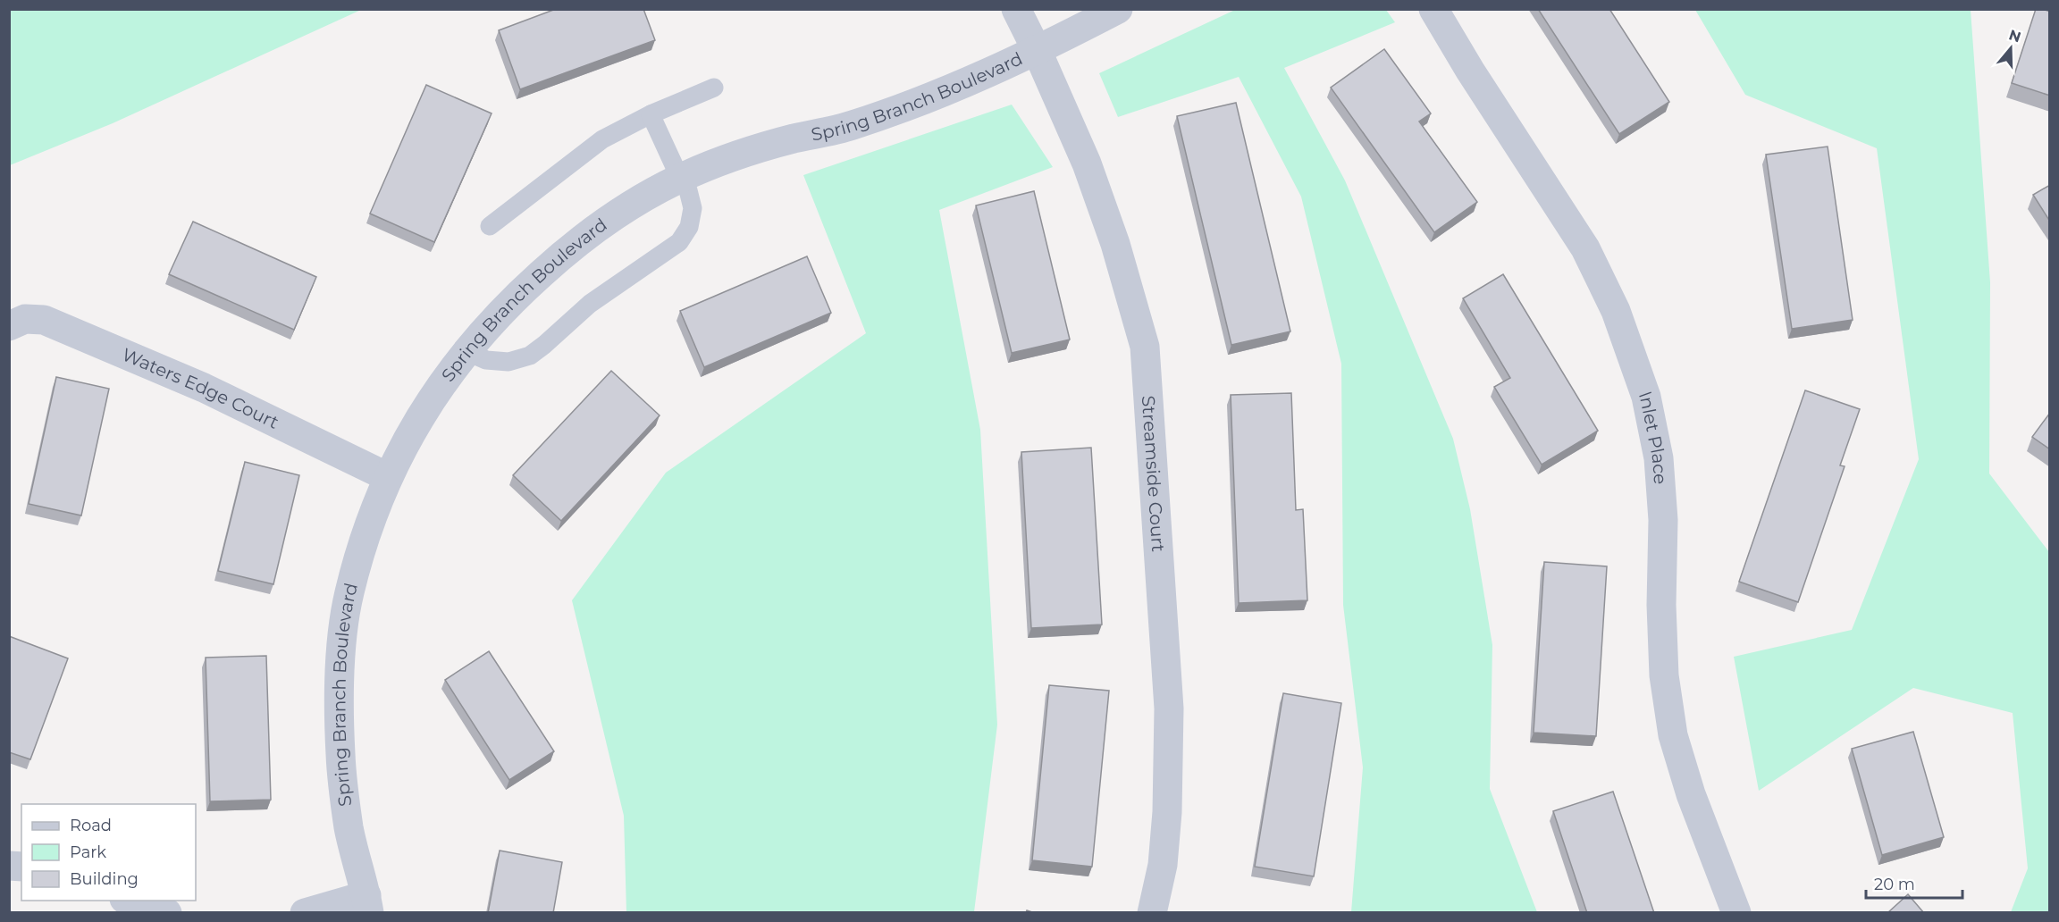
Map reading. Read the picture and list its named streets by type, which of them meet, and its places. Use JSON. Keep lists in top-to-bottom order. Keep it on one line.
{"streets":{"street":["Spring Branch Boulevard","Waters Edge Court","Inlet Place","Streamside Court"]},"crossings":[["Spring Branch Boulevard","Waters Edge Court"],["Spring Branch Boulevard","Streamside Court"]],"legend":["Road","Park","Building"],"scale_bar":"20 m","north":"top"}
